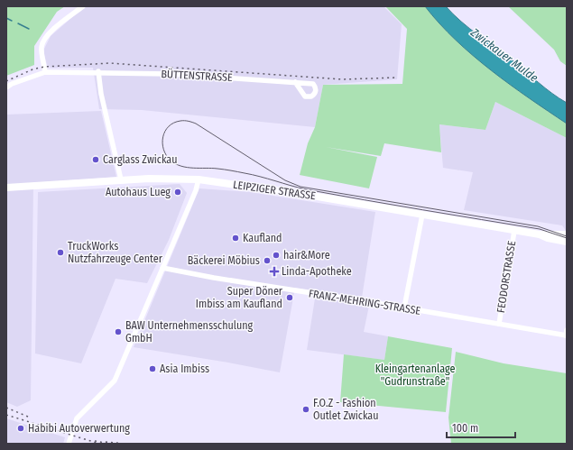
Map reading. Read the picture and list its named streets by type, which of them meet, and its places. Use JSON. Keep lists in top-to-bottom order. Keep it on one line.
{"streets":{"street":["BÜTTENSTRASSE","LEIPZIGER STRASSE","FEODORSTRASSE","FRANZ-MEHRING-STRASSE"]},"crossings":[["LEIPZIGER STRASSE","FEODORSTRASSE"],["FEODORSTRASSE","FRANZ-MEHRING-STRASSE"]],"water":["Zwickauer Mulde"],"parks":["Kleingartenanlage \"Gudrunstraße\""],"places":{"other":["Carglass Zwickau","Autohaus Lueg","Kaufland","TruckWorks Nutzfahrzeuge Center","hair&More","Bäckerei Möbius","Super Döner Imbiss am Kaufland","BAW Unternehmensschulung GmbH","Asia Imbiss","F.O.Z - Fashion Outlet Zwickau","Habibi Autoverwertung"],"health":["Linda-Apotheke"]},"scale_bar":"100 m"}
